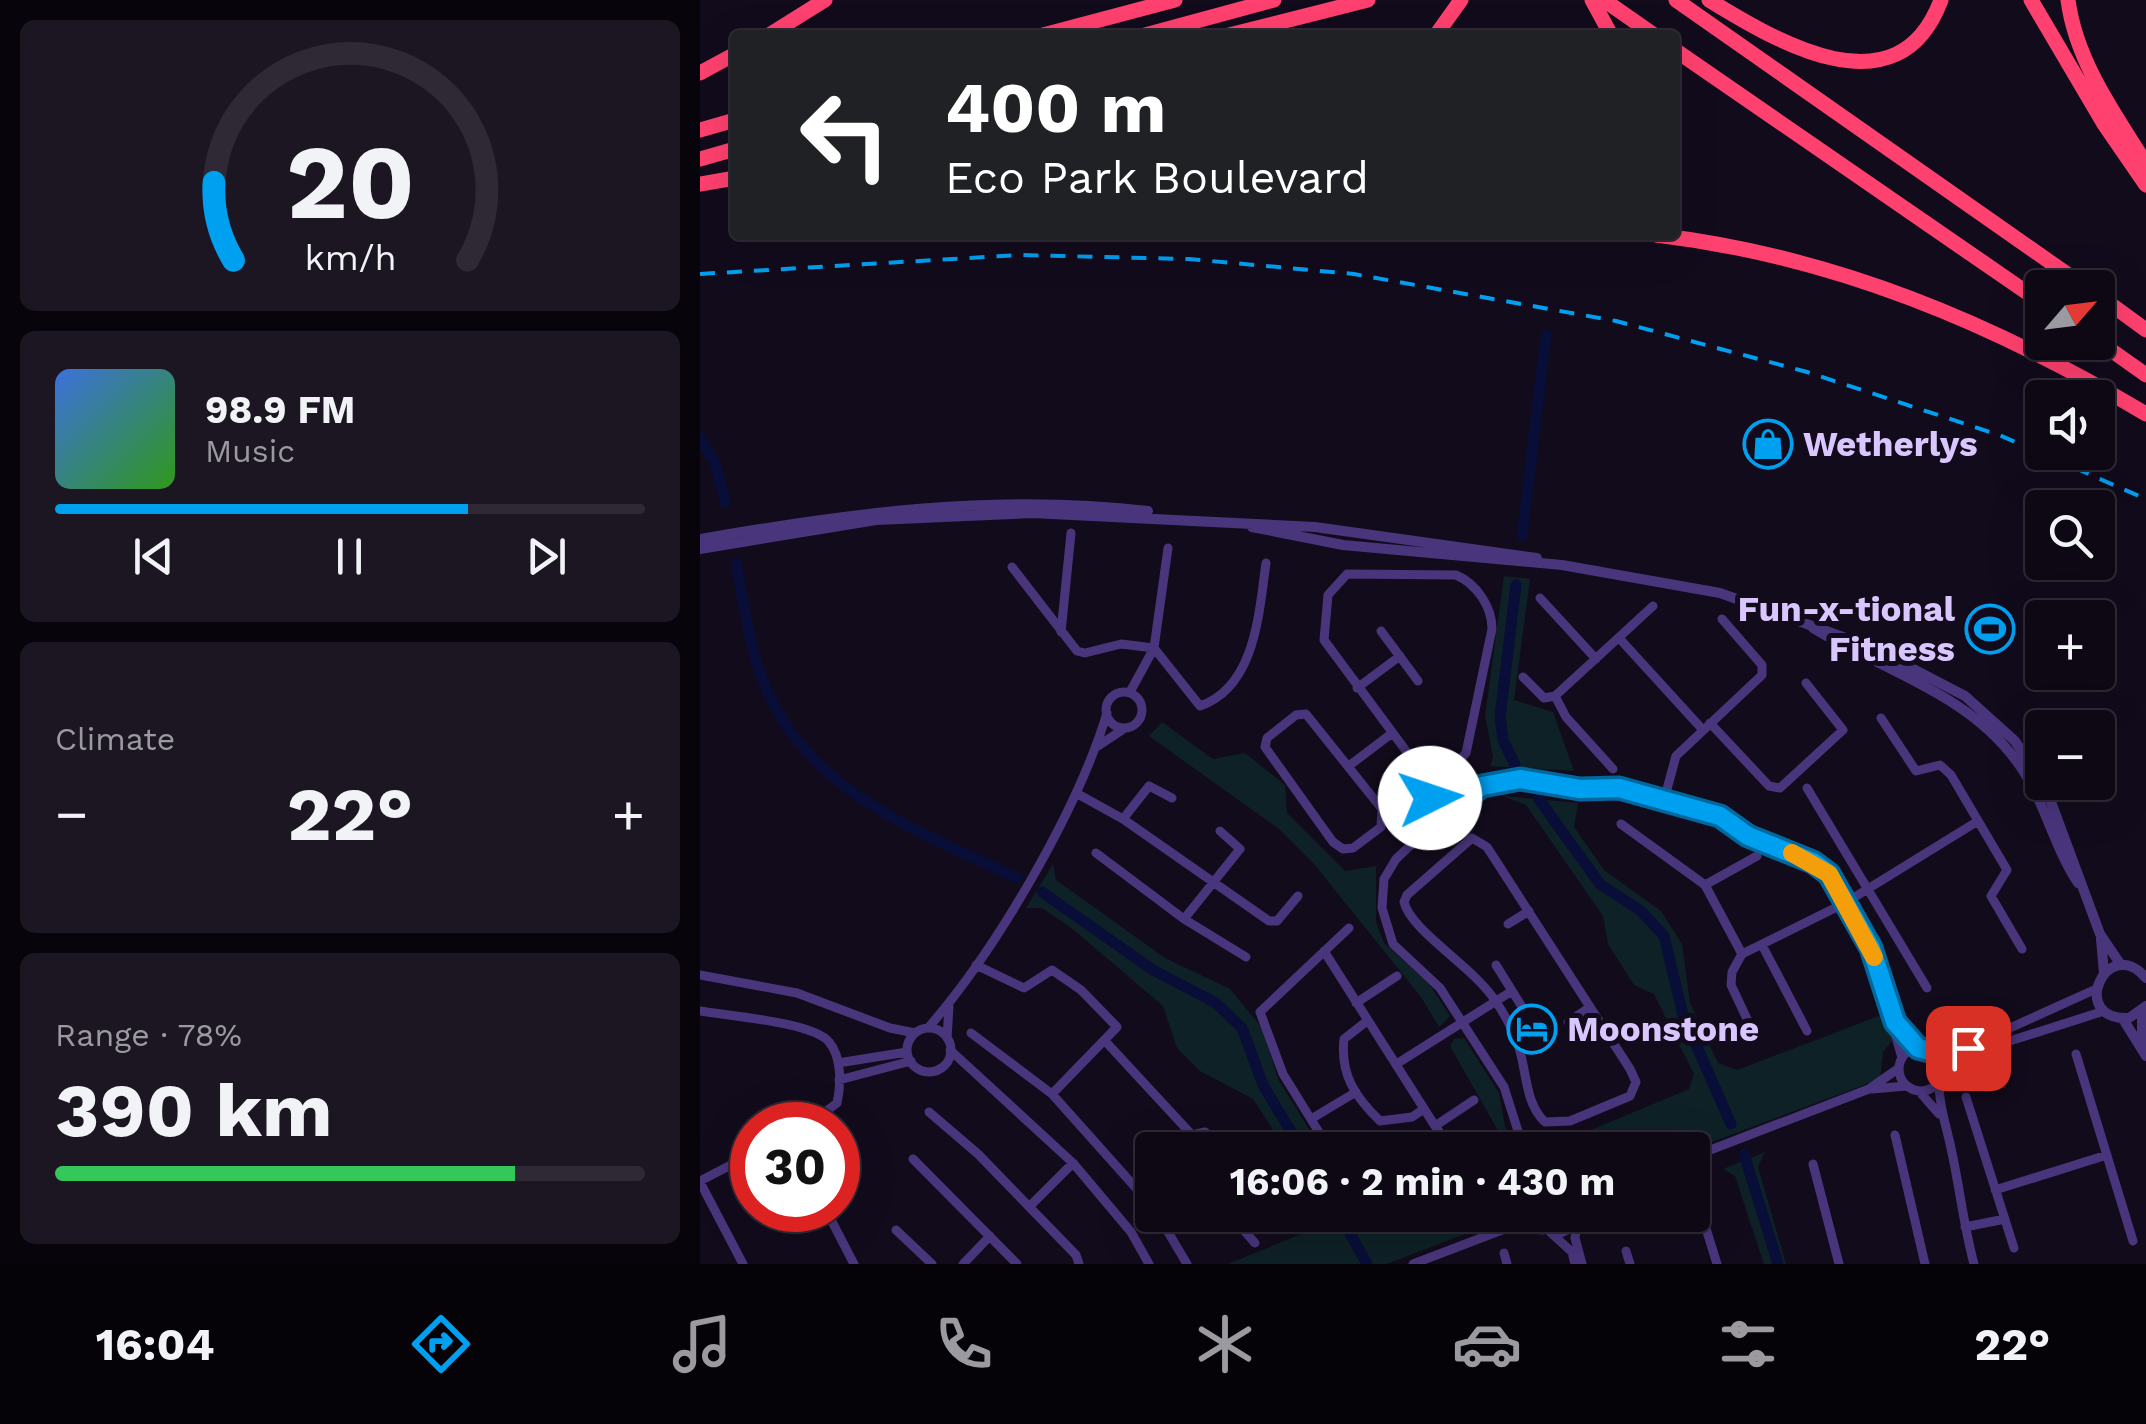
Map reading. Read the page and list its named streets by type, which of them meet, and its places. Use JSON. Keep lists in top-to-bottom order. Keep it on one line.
{"places":{"shop":["Wetherlys"],"sports":["Fun-x-tional Fitness"],"hotel":["Moonstone"]},"north":"top right","page":{"turn":["400 m","Eco Park Boulevard"],"map_buttons":["+","−"],"song":["98.9 FM","Music"],"tile":["Climate",["Range · 78%","390 km"]],"heat":["−","22°","+"],"limit":"30","trip":"16:06 · 2 min · 430 m","tabs":["16:04","22°"],"gauge":["20","km/h"]}}
